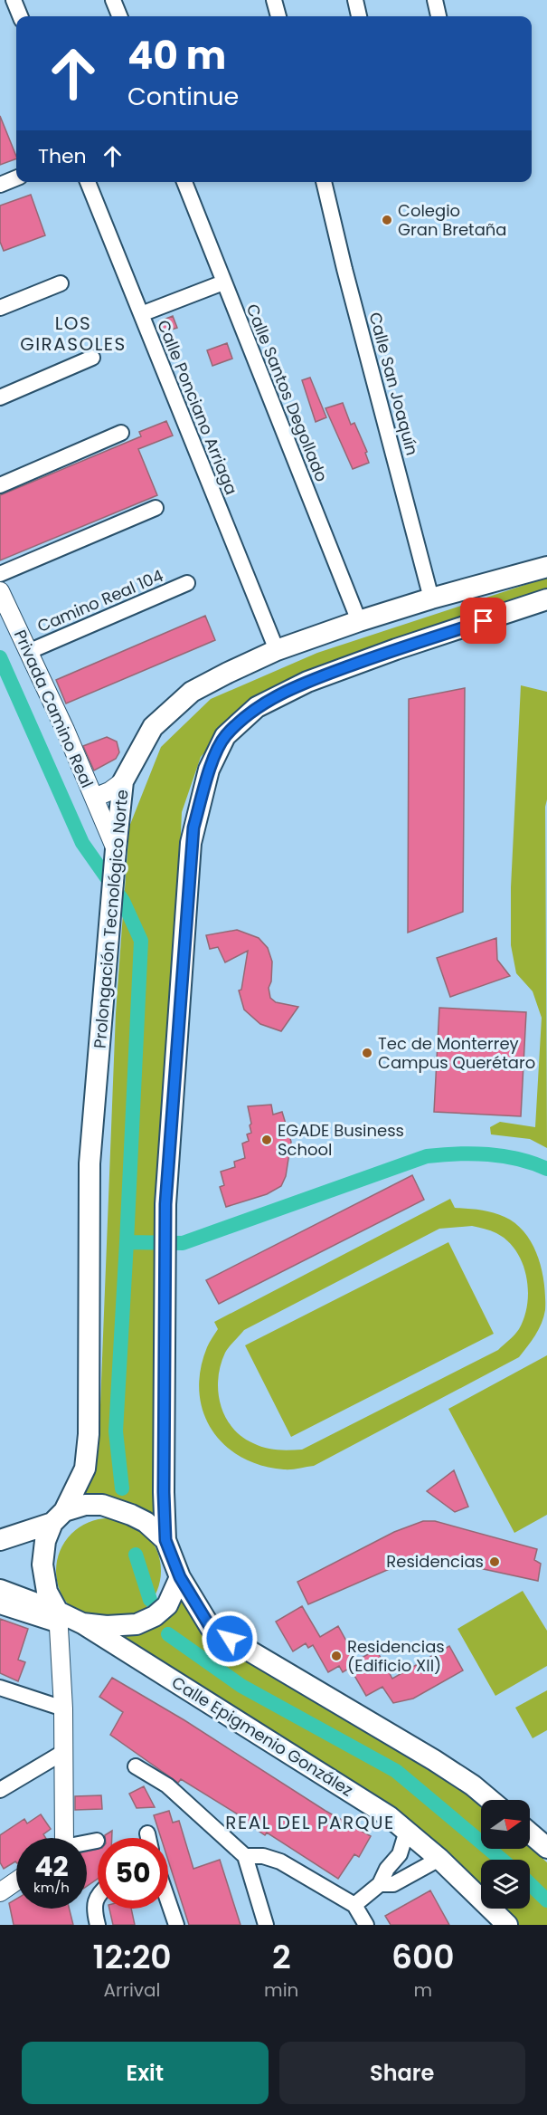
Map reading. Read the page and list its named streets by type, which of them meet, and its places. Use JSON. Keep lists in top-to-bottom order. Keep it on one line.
{"streets":{"main road":["Prolongación Tecnológico Norte","Calle Epigmenio González"],"street":["Calle San Joaquín","Calle Santos Degollado","Calle Ponciano Arriaga","Camino Real 104","Privada Camino Real"]},"crossings":[["Calle San Joaquín","Prolongación Tecnológico Norte"],["Calle Santos Degollado","Prolongación Tecnológico Norte"],["Calle Ponciano Arriaga","Prolongación Tecnológico Norte"],["Camino Real 104","Privada Camino Real"],["Privada Camino Real","Prolongación Tecnológico Norte"],["Prolongación Tecnológico Norte","Calle Epigmenio González"]],"districts":["LOS GIRASOLES","REAL DEL PARQUE"],"places":["Colegio Gran Bretaña","Tec de Monterrey Campus Querétaro","EGADE Business School","Residencias","Residencias (Edificio XII)"],"north":"right","page":{"turn":["40 m","Continue"],"then":"Then","speed":"42 km/h","limit":"50","eta":["12:20","Arrival","2","min","600","m"],"buttons":["Exit","Share"]}}
